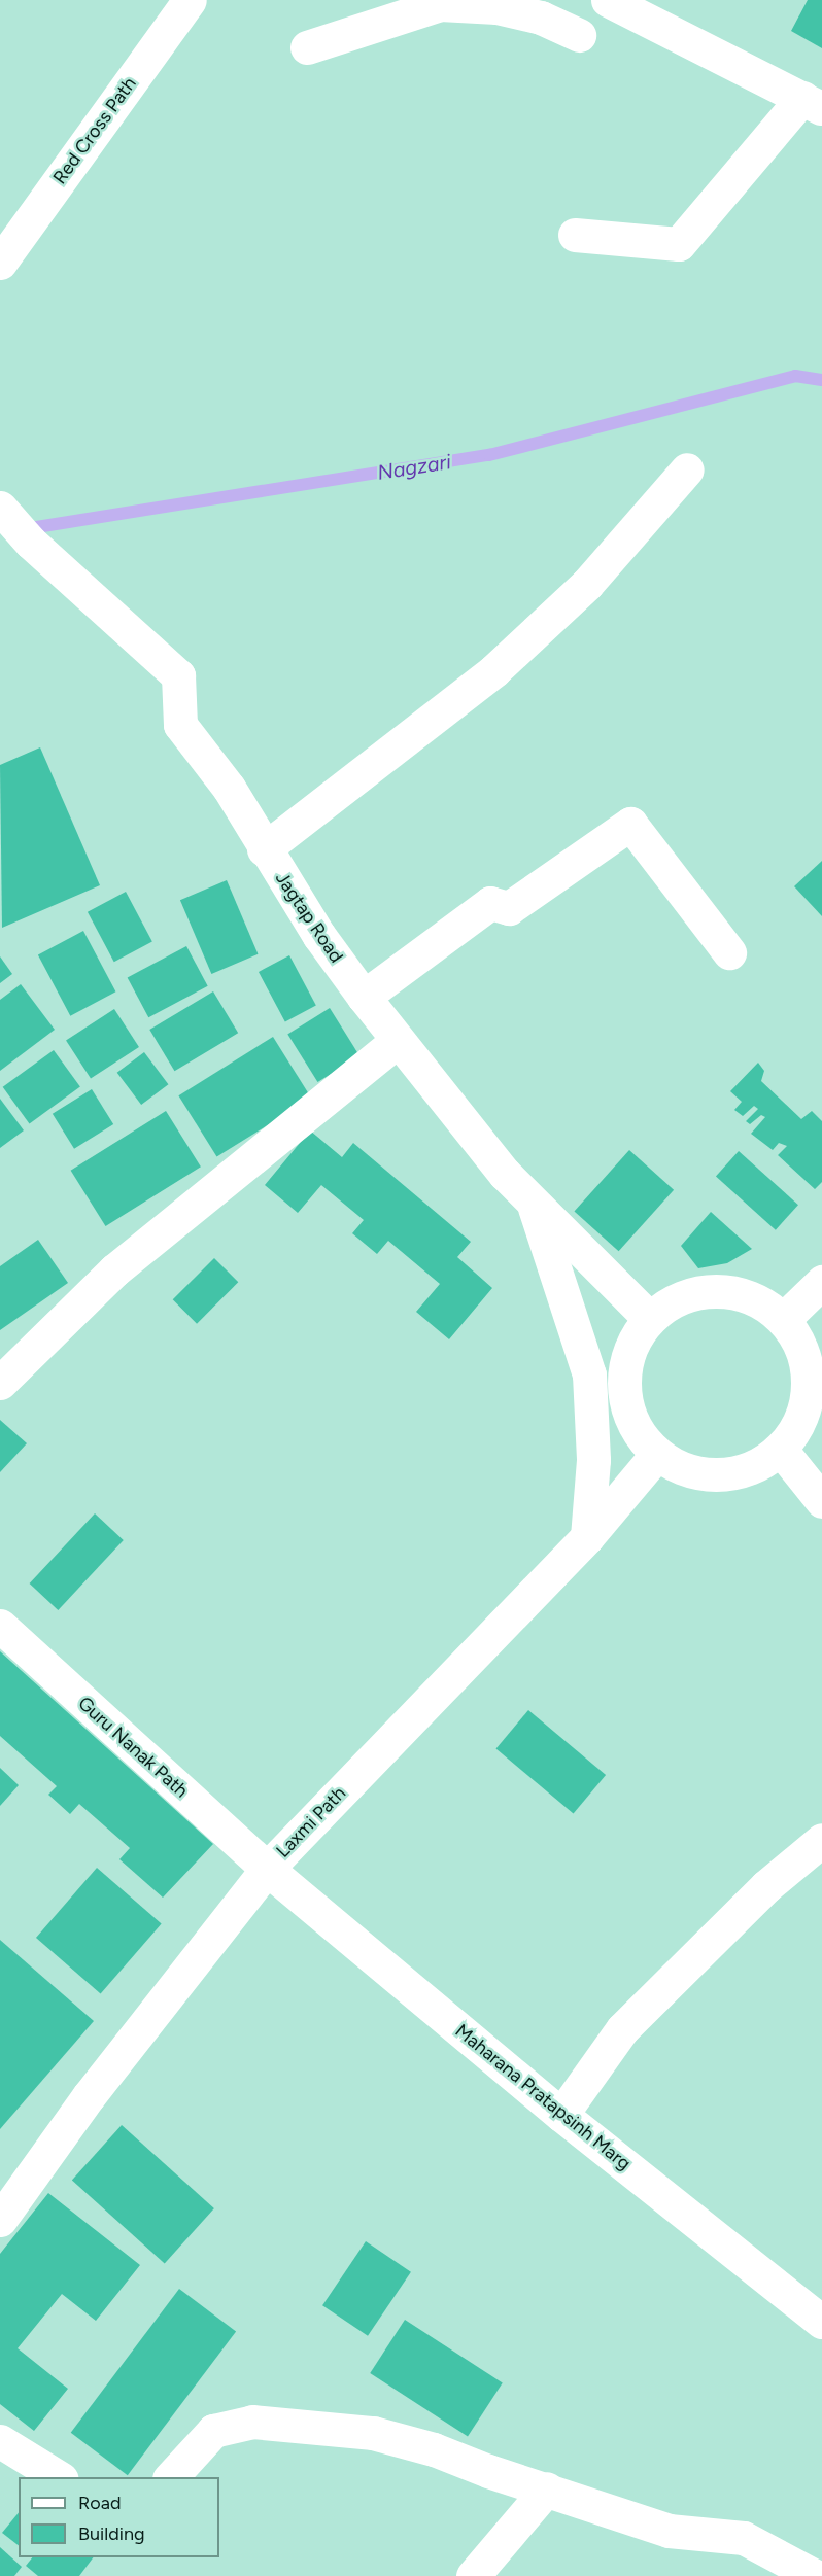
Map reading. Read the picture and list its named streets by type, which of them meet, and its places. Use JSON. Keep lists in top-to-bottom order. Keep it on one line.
{"streets":{"street":["Red Cross Path","Jagtap Road","Guru Nanak Path","Laxmi Path","Maharana Pratapsinh Marg"]},"crossings":[["Jagtap Road","Laxmi Path"],["Guru Nanak Path","Laxmi Path"],["Guru Nanak Path","Maharana Pratapsinh Marg"],["Laxmi Path","Maharana Pratapsinh Marg"]],"water":["Nagzari"],"legend":["Road","Building"]}
